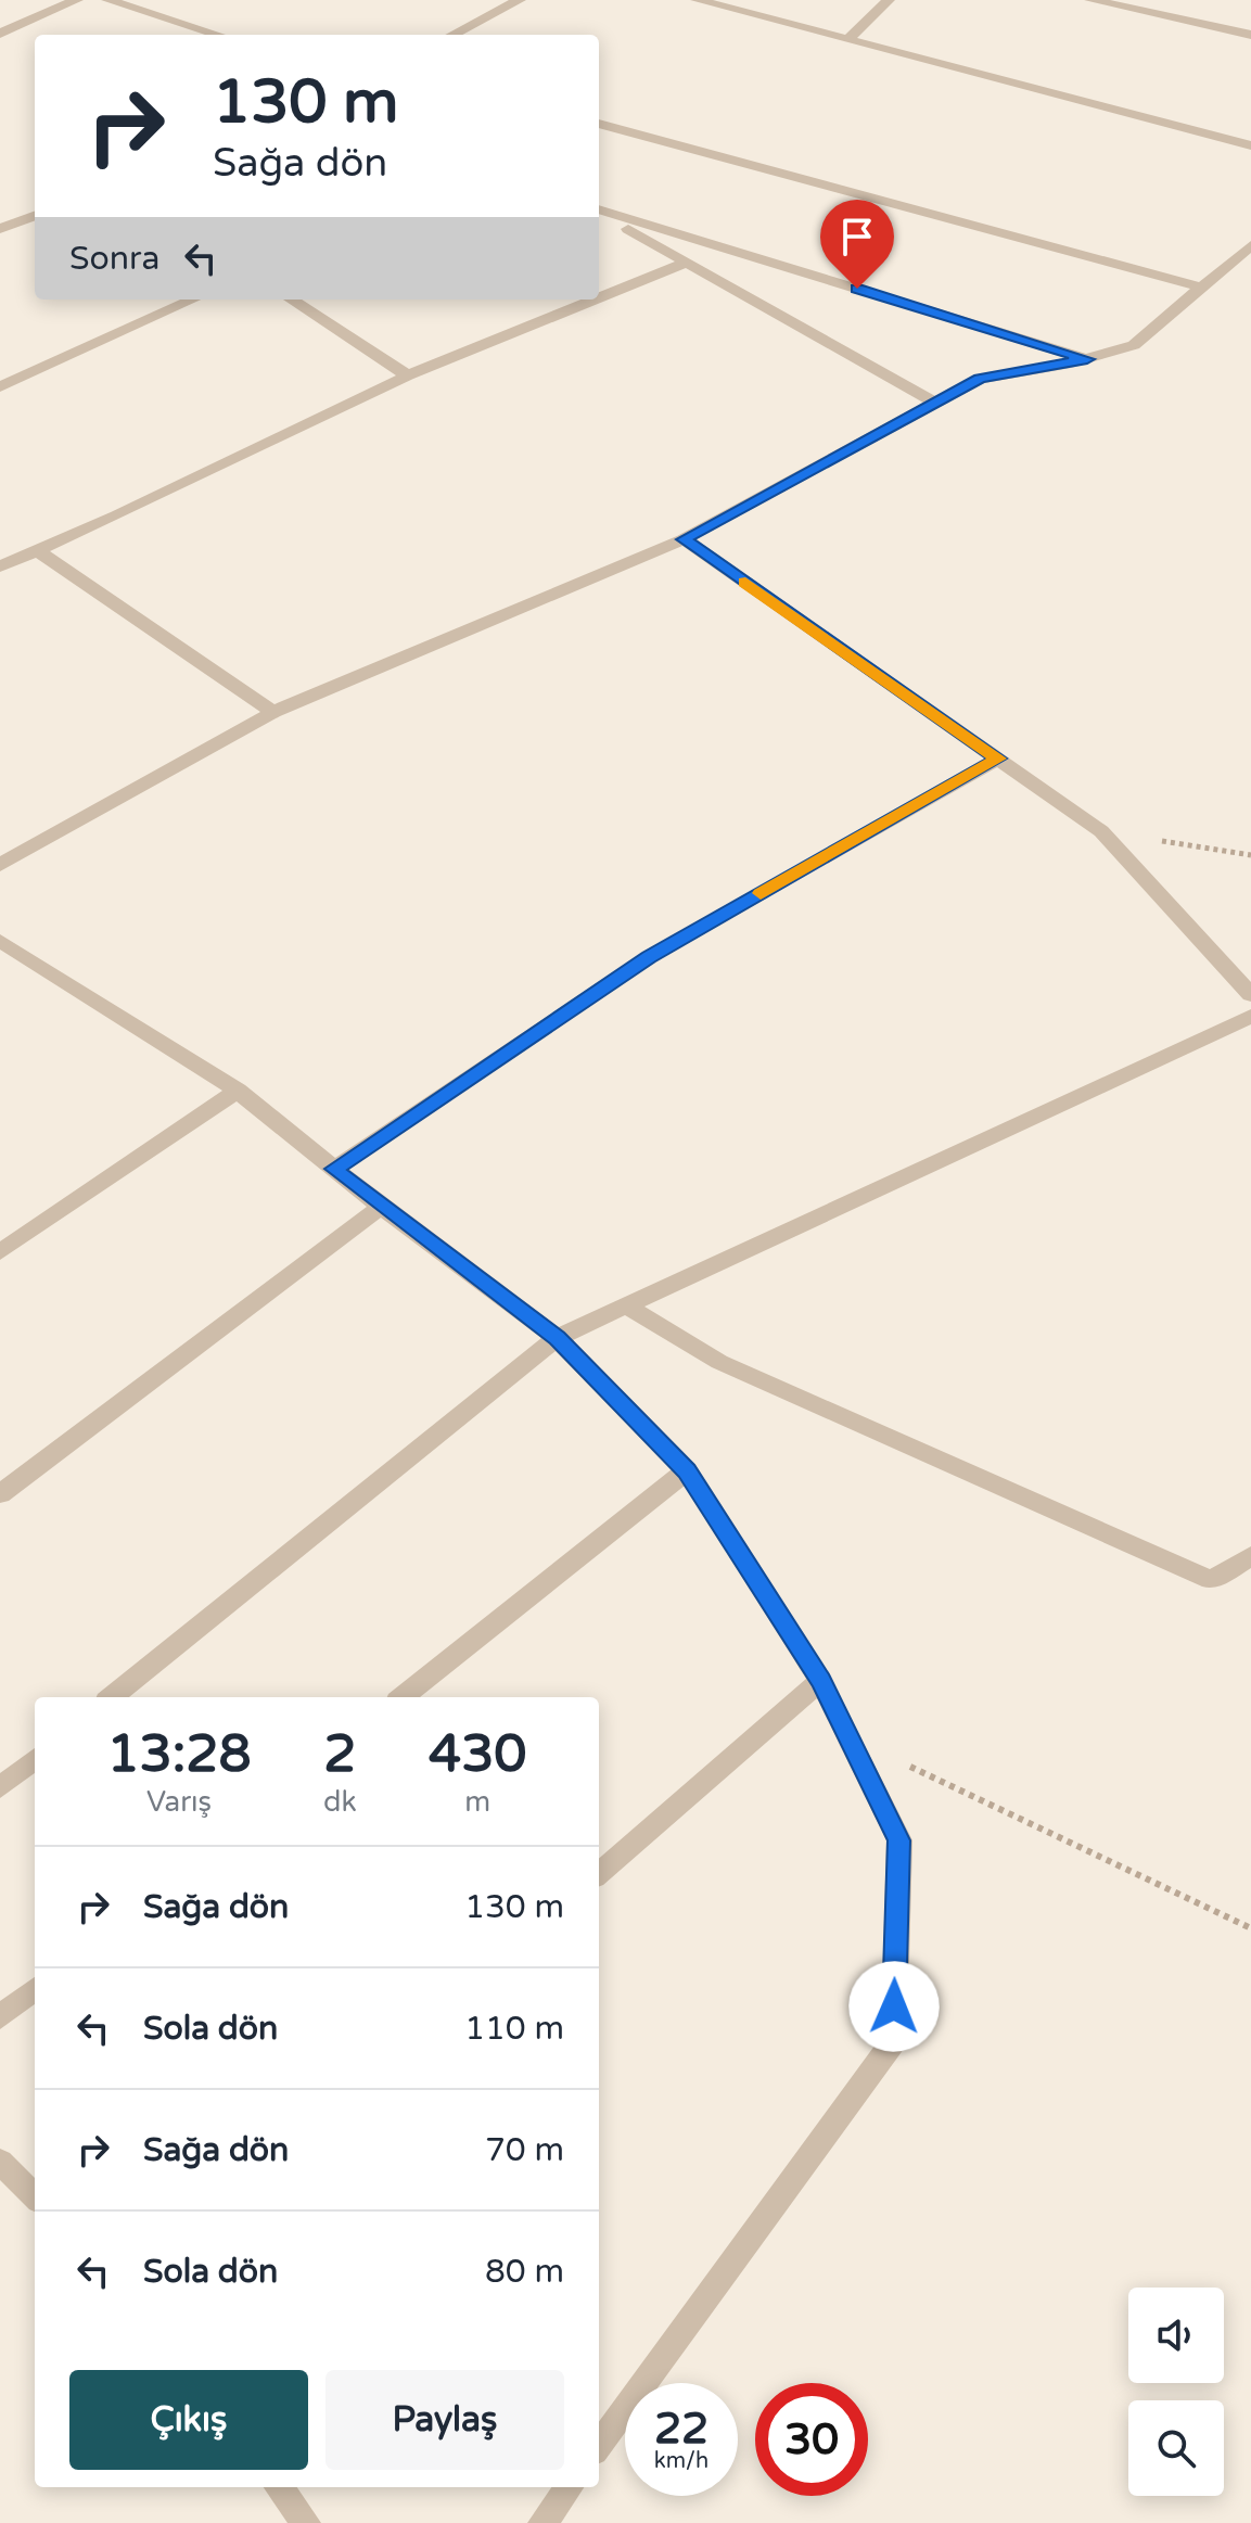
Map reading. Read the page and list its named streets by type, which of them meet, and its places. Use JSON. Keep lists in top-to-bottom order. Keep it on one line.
{"page":{"turn":["130 m","Sağa dön"],"then":"Sonra","eta":["13:28","Varış","2","dk","430","m"],"list":[{"name":"Sağa dön","value":"130 m"},{"name":"Sola dön","value":"110 m"},{"name":"Sağa dön","value":"70 m"},{"name":"Sola dön","value":"80 m"}],"buttons":["Çıkış","Paylaş"],"speed":"22 km/h","limit":"30"}}
